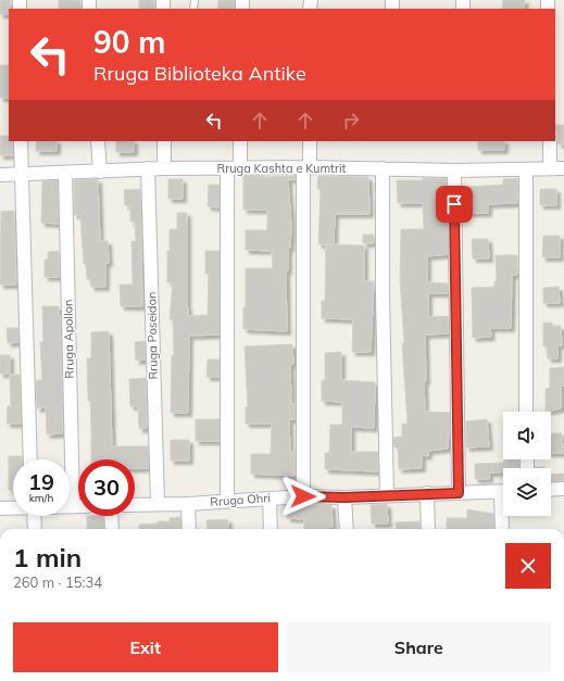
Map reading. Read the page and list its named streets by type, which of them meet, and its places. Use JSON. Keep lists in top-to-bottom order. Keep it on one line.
{"streets":{"street":["Rruga Kashta e Kumtrit","Rruga Poseidon","Rruga Apollon","Rruga Ohri"]},"crossings":[["Rruga Kashta e Kumtrit","Rruga Poseidon"],["Rruga Kashta e Kumtrit","Rruga Apollon"],["Rruga Poseidon","Rruga Ohri"]],"page":{"turn":["90 m","Rruga Biblioteka Antike"],"speed":"19 km/h","limit":"30","heading":["1 min","260 m · 15:34"],"buttons":["Exit","Share"]}}
